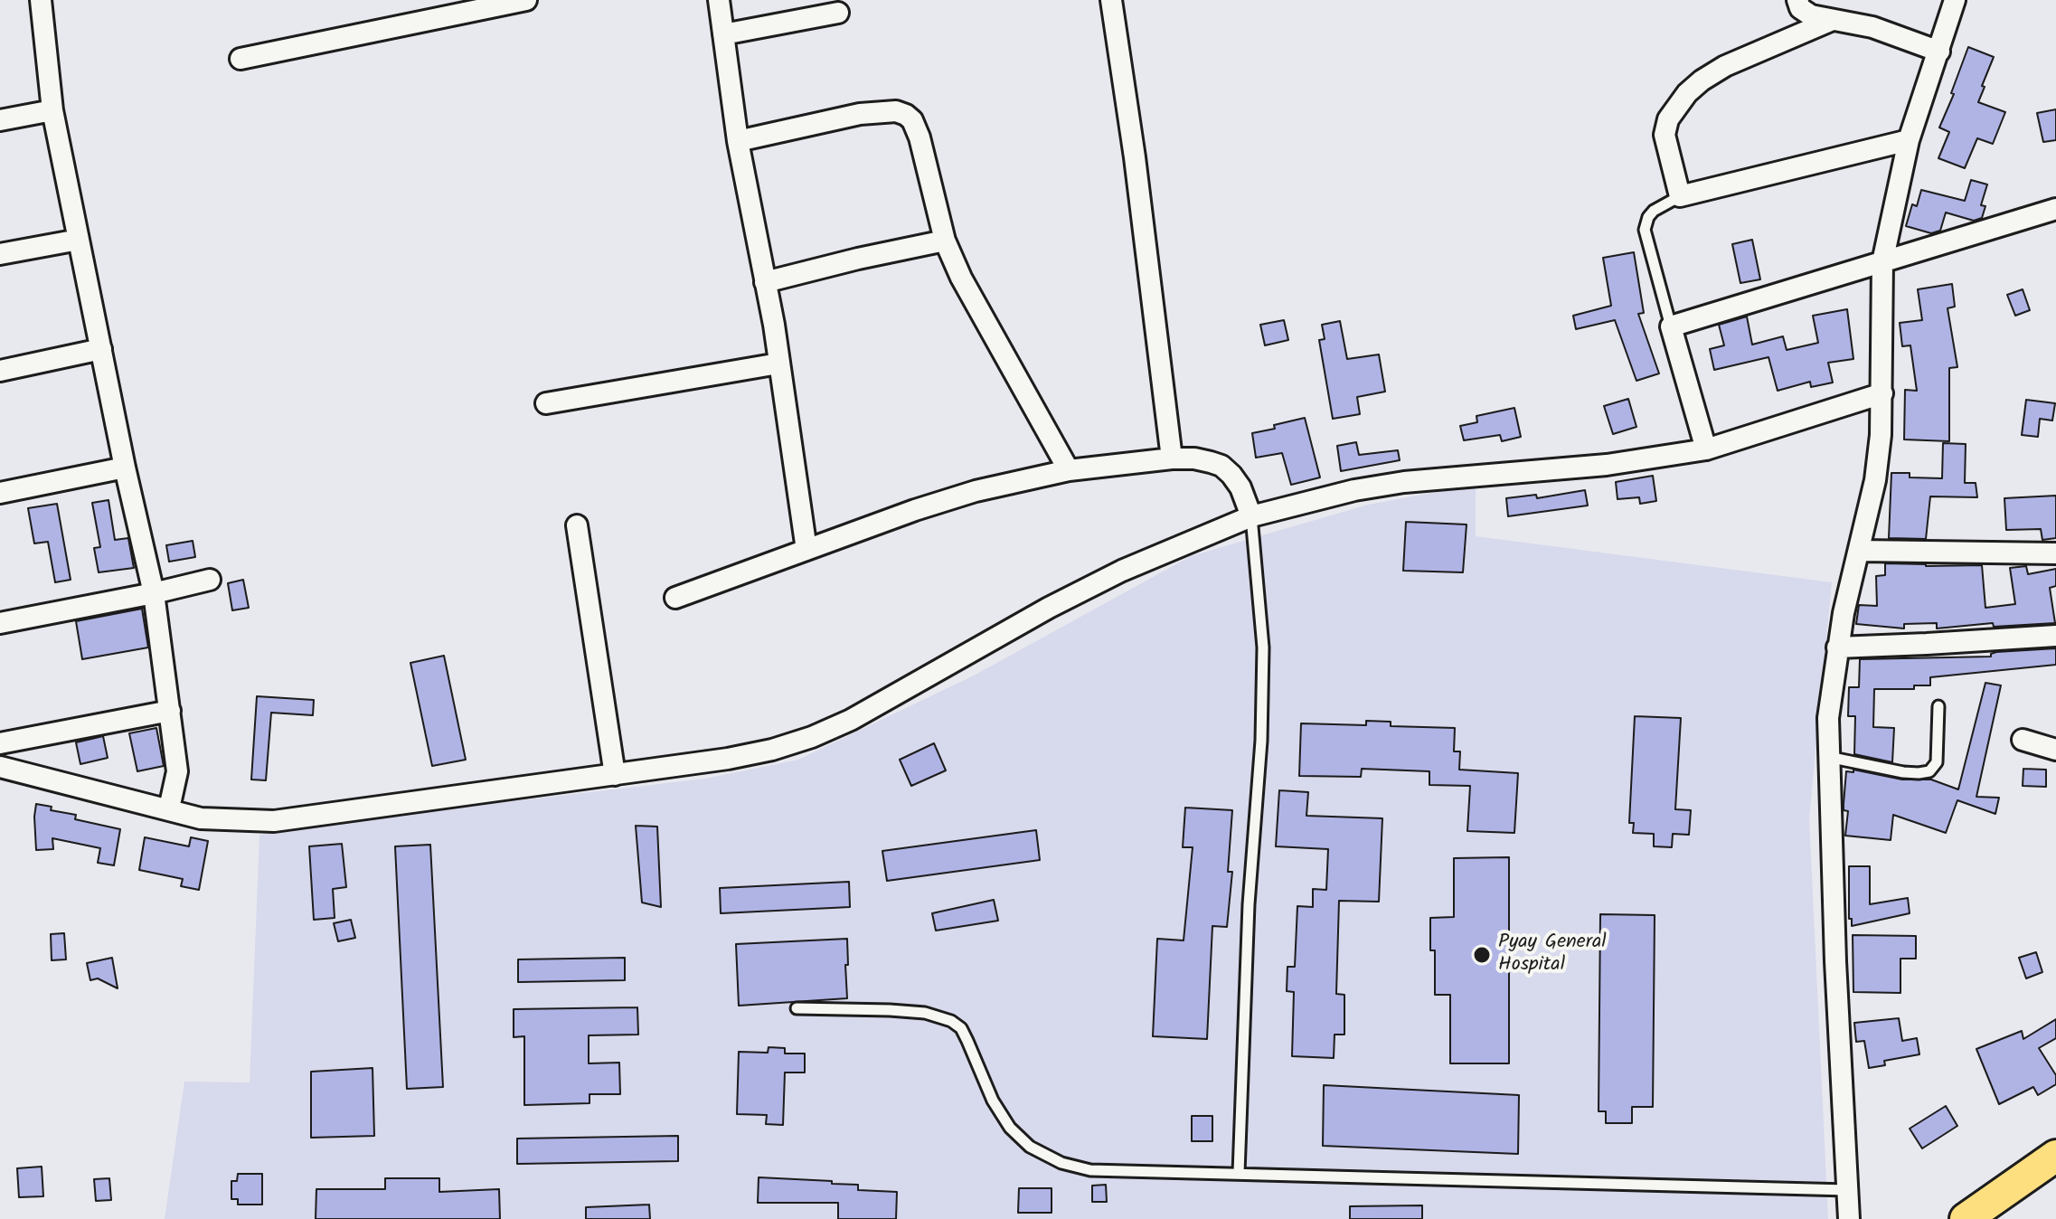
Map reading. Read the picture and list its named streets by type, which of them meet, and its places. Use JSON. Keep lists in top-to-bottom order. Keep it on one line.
{"places":["Pyay General Hospital"]}
